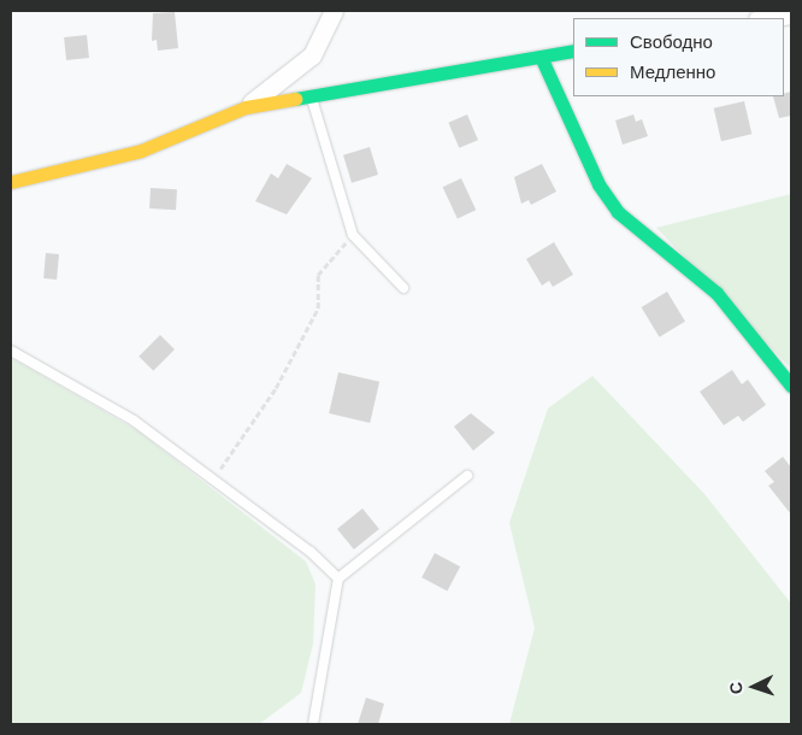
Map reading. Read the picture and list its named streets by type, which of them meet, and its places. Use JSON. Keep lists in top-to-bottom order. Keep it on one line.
{"legend":["Свободно","Медленно"],"north":"left"}
